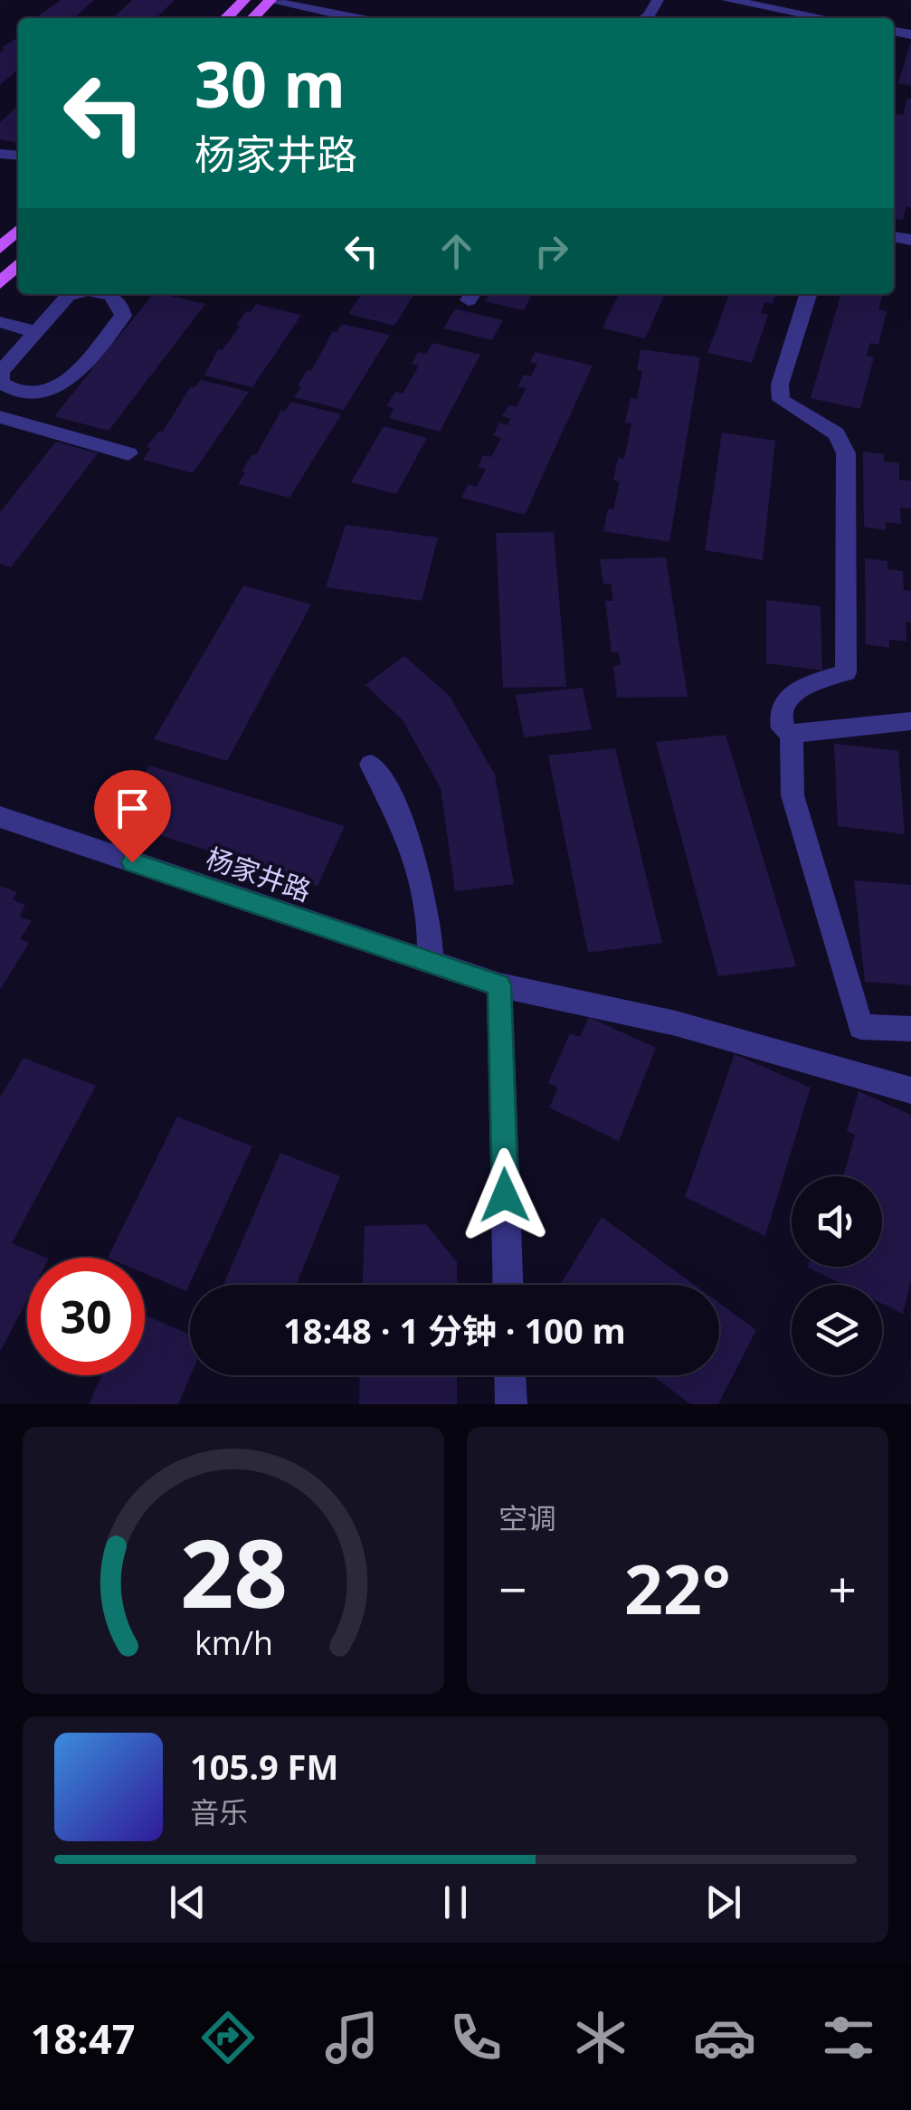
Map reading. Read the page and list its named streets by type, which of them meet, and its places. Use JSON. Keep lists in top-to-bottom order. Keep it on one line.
{"streets":{"street":["杨家井路"]},"page":{"turn":["30 m","杨家井路"],"limit":"30","trip":"18:48 · 1 分钟 · 100 m","tile":"空调","heat":["−","22°","+"],"song":["105.9 FM","音乐"],"tabs":"18:47","gauge":["28","km/h"]}}
